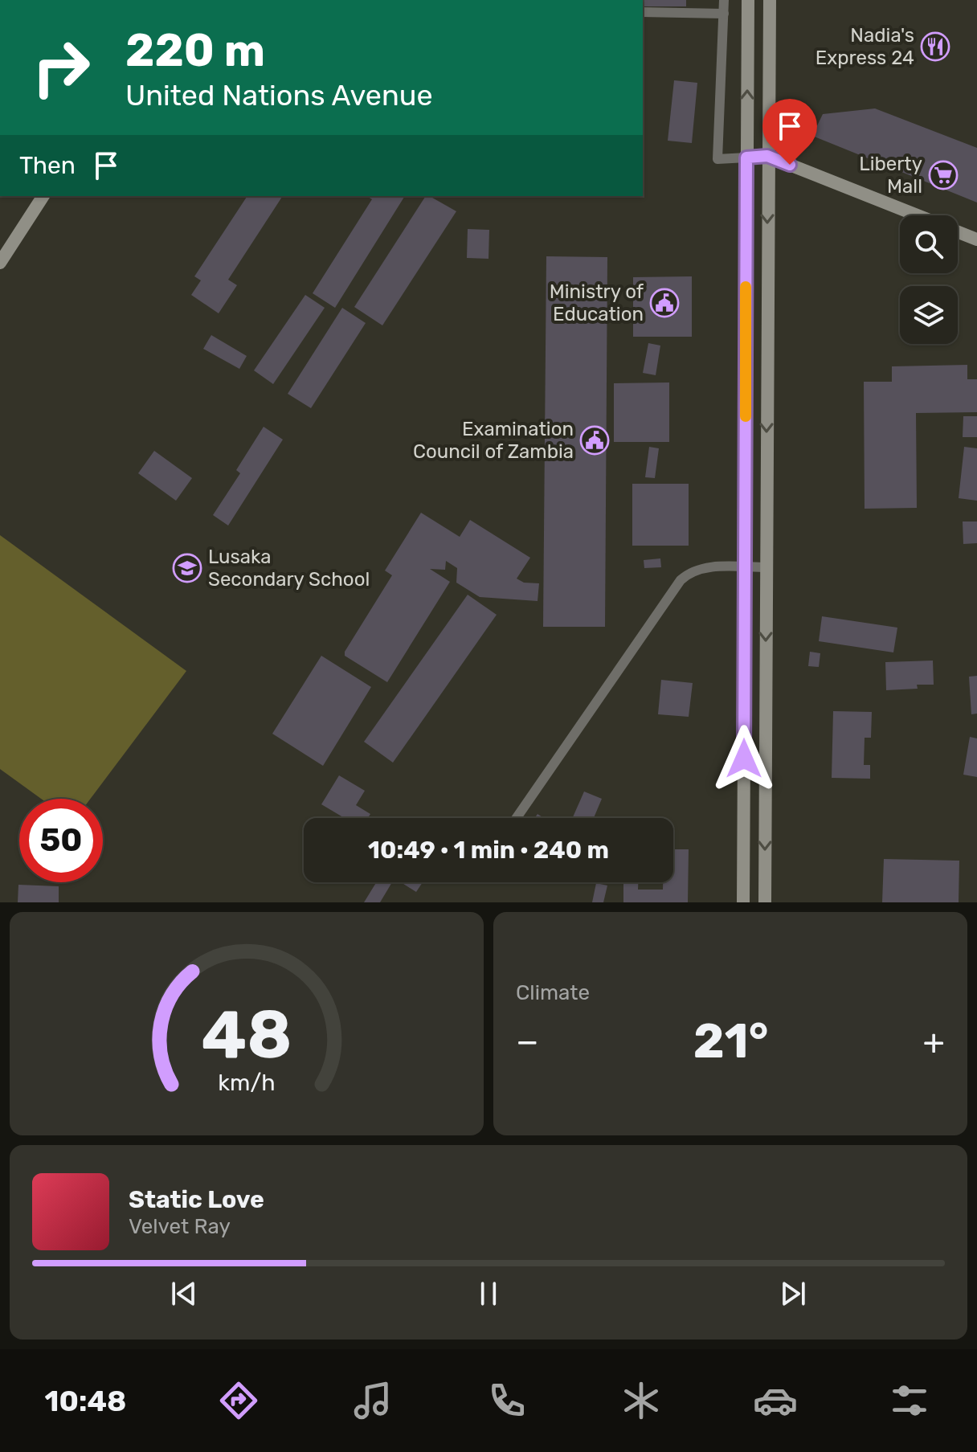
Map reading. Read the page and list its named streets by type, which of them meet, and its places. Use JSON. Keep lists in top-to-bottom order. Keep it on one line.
{"places":{"restaurant":["Nadia's Express 24"],"supermarket":["Liberty Mall"],"public building":["Ministry of Education","Examination Council of Zambia"],"school or university":["Lusaka Secondary School"]},"page":{"turn":["220 m","United Nations Avenue"],"then":"Then","limit":"50","trip":"10:49 · 1 min · 240 m","tile":"Climate","heat":["−","21°","+"],"song":["Static Love","Velvet Ray"],"tabs":"10:48","gauge":["48","km/h"]}}
